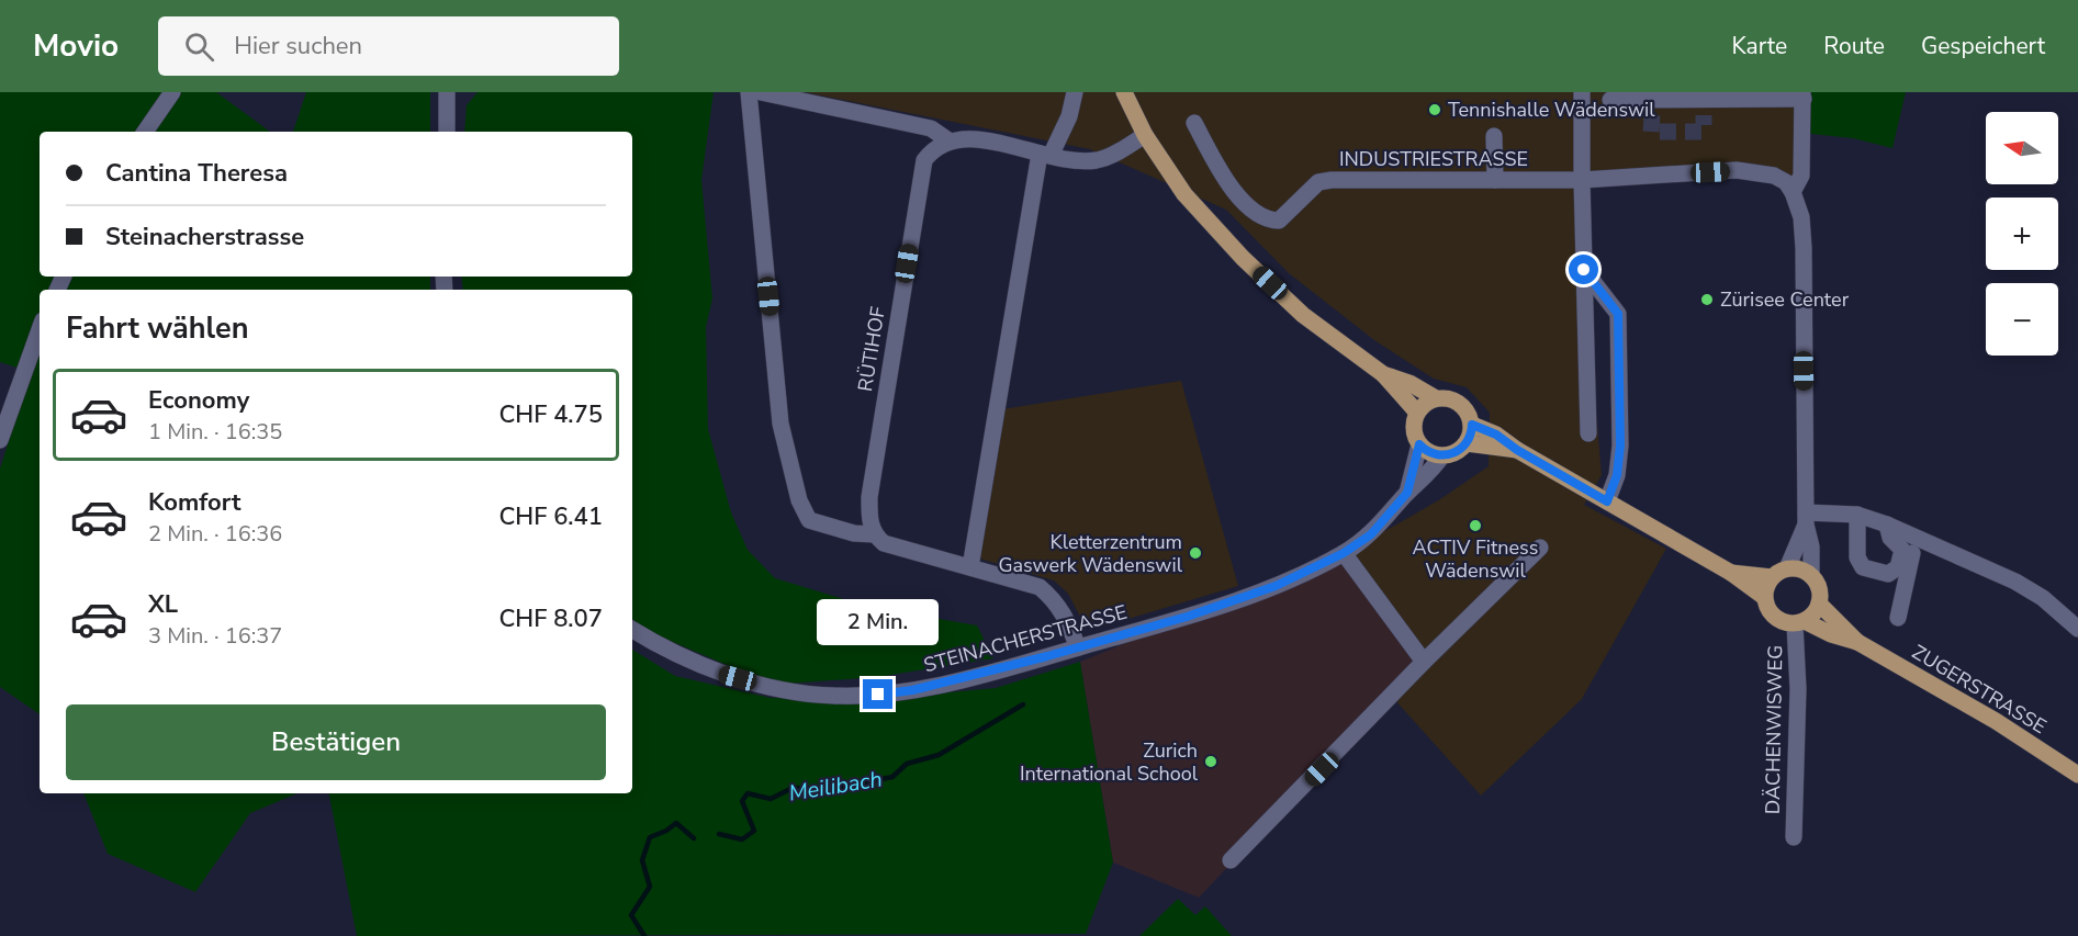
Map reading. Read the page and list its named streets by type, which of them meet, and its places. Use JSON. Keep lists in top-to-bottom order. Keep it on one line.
{"streets":{"main road":["ZUGERSTRASSE"],"street":["INDUSTRIESTRASSE","RÜTIHOF","STEINACHERSTRASSE","DÄCHENWISWEG"]},"crossings":[["ZUGERSTRASSE","DÄCHENWISWEG"]],"water":["Meilibach"],"places":["Tennishalle Wädenswil","Zürisee Center","ACTIV Fitness Wädenswil","Kletterzentrum Gaswerk Wädenswil","Zurich International School"],"north":"left","page":{"header":"Movio","search":"Hier suchen","nav":["Karte","Route","Gespeichert"],"map_buttons":["+","−"],"banner":["Cantina Theresa","Steinacherstrasse"],"heading":"Fahrt wählen","list":[{"name":"Economy","note":"1 Min. · 16:35","value":"CHF 4.75"},{"name":"Komfort","note":"2 Min. · 16:36","value":"CHF 6.41"},{"name":"XL","note":"3 Min. · 16:37","value":"CHF 8.07"}],"bubble":"2 Min.","buttons":"Bestätigen"}}
